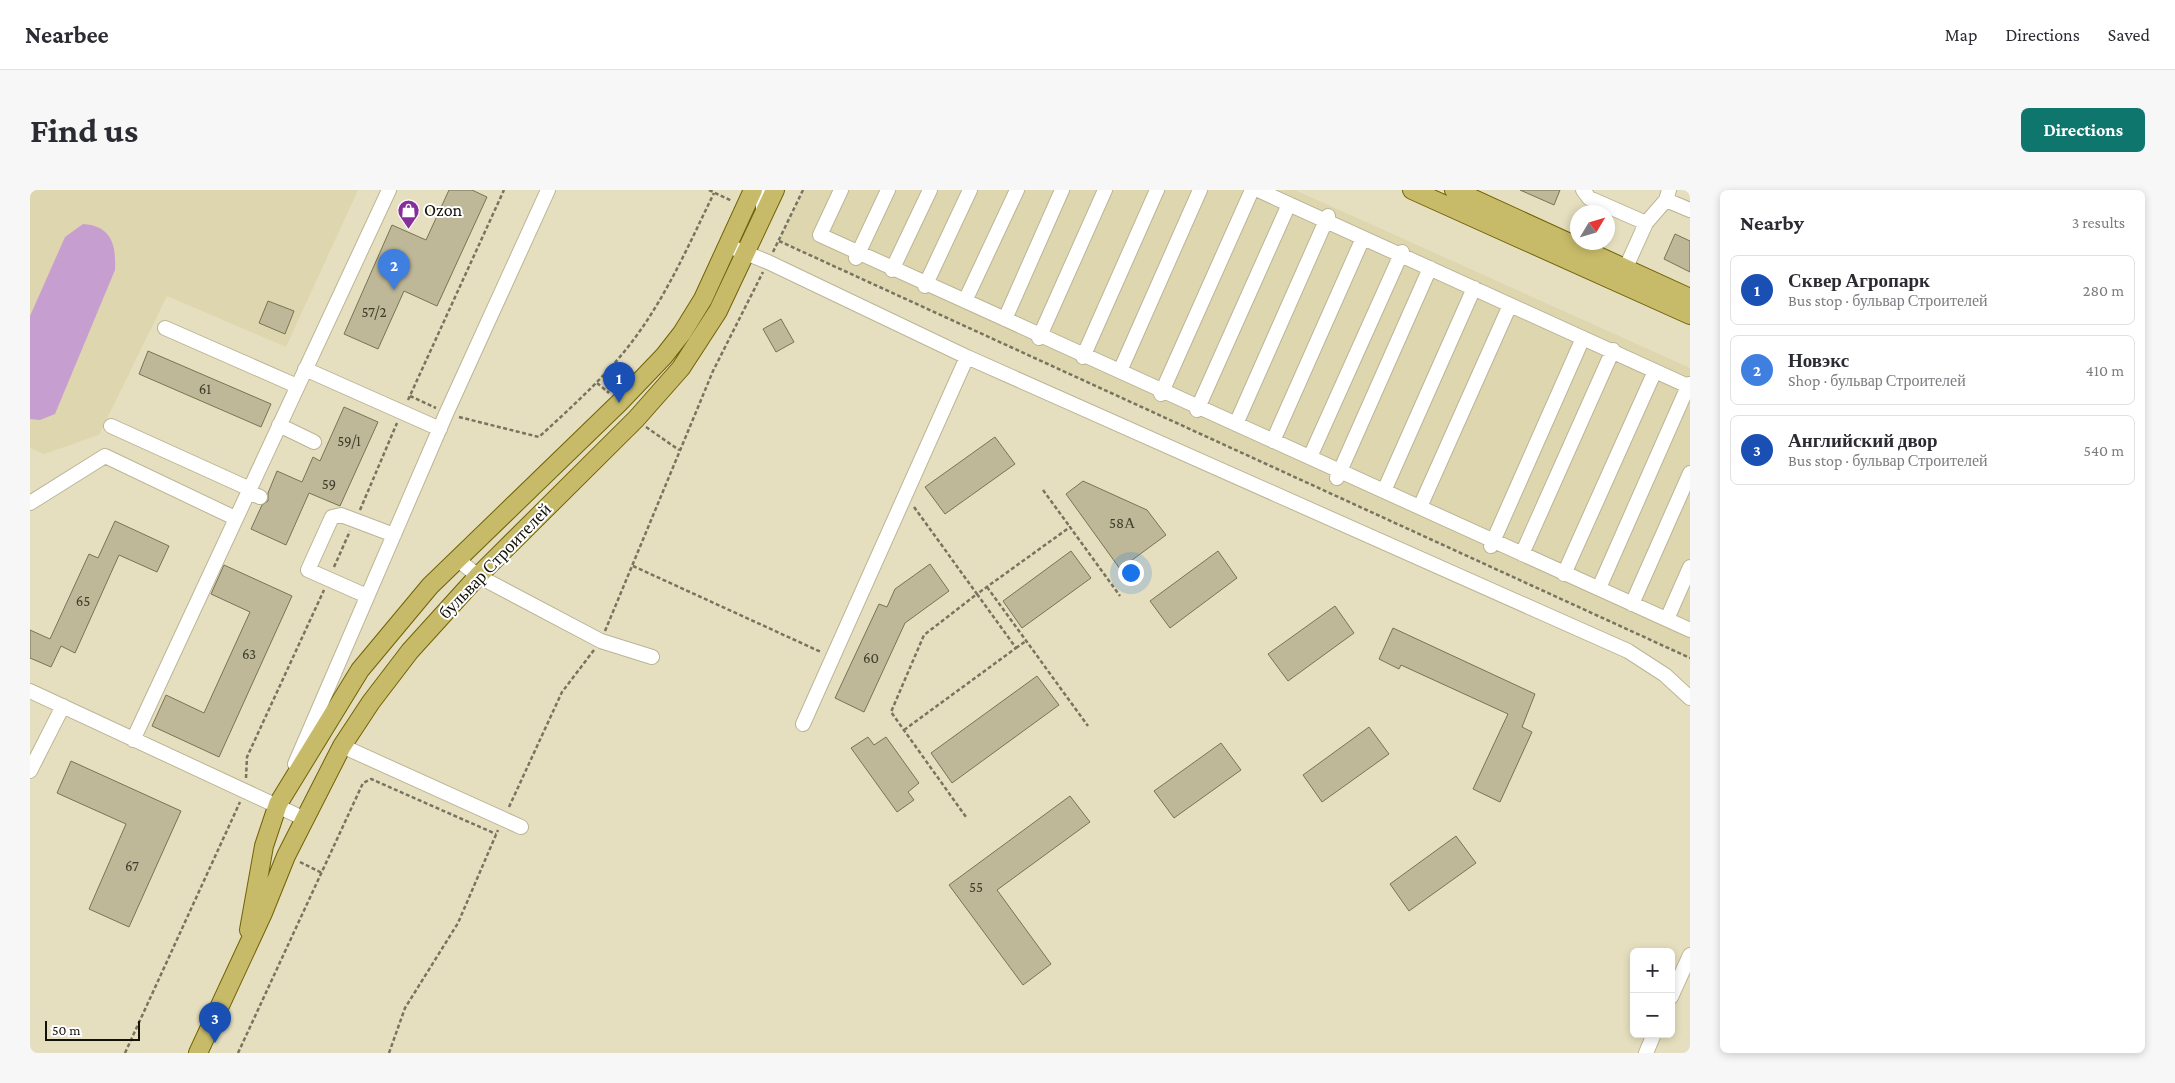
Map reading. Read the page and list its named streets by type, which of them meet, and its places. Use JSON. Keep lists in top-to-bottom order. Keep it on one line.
{"streets":{"main road":["бульвар Строителей"]},"places":{"shop":["Ozon"]},"house_numbers":["57/2","61","59/1","59","58А","65","63","60","67","55"],"scale_bar":"50 m","north":"top right","page":{"header":"Nearbee","nav":["Map","Directions","Saved"],"buttons":"Directions","title":"Find us","heading":["Nearby","3 results"],"pins":["2","1","3"],"list":[{"mark":"1","name":"Сквер Агропарк","note":"Bus stop · бульвар Строителей","value":"280 m"},{"mark":"2","name":"Новэкс","note":"Shop · бульвар Строителей","value":"410 m"},{"mark":"3","name":"Английский двор","note":"Bus stop · бульвар Строителей","value":"540 m"}],"map_buttons":["+","−"],"scale":"50 m"}}
